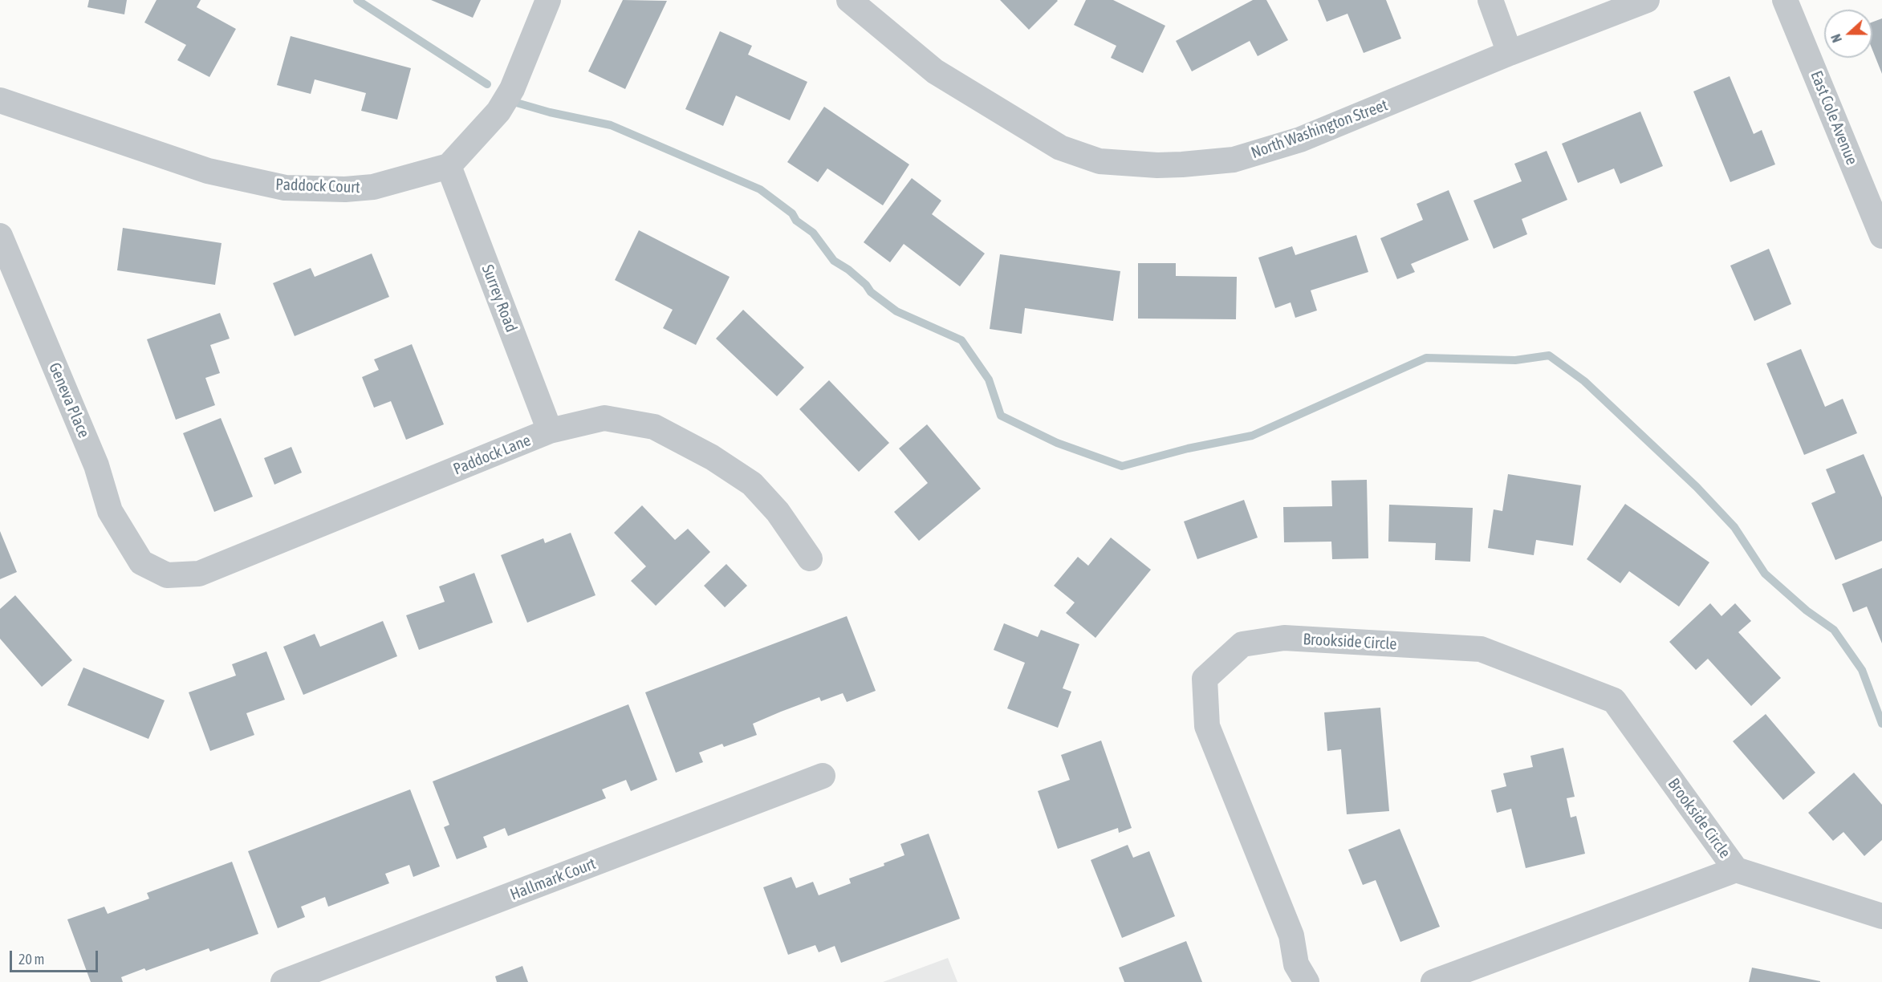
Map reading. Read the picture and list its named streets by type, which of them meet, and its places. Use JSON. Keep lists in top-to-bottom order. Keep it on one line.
{"streets":{"street":["East Cole Avenue","North Washington Street","Paddock Court","Surrey Road","Geneva Place","Paddock Lane","Brookside Circle","Hallmark Court"]},"crossings":[["Paddock Court","Surrey Road"],["Surrey Road","Paddock Lane"],["Geneva Place","Paddock Lane"]],"scale_bar":"20 m","north":"left"}
